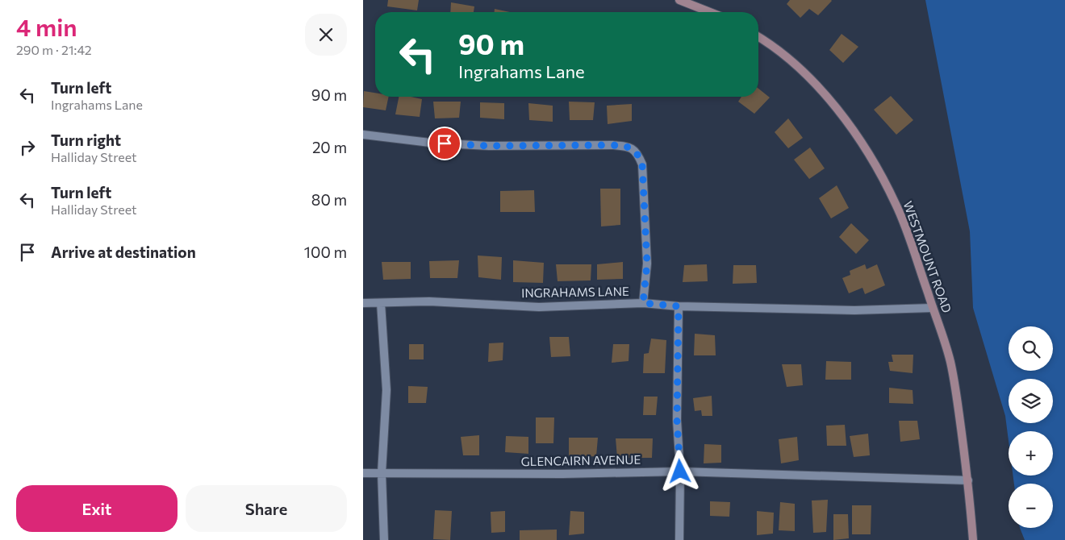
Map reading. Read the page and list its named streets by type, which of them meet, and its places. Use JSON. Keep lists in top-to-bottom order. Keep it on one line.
{"streets":{"main road":["WESTMOUNT ROAD"],"street":["INGRAHAMS LANE","GLENCAIRN AVENUE"]},"crossings":[["WESTMOUNT ROAD","INGRAHAMS LANE"],["WESTMOUNT ROAD","GLENCAIRN AVENUE"]],"page":{"heading":["4 min","290 m · 21:42"],"turn":["90 m","Ingrahams Lane"],"list":[{"name":"Turn left","note":"Ingrahams Lane","value":"90 m"},{"name":"Turn right","note":"Halliday Street","value":"20 m"},{"name":"Turn left","note":"Halliday Street","value":"80 m"},{"name":"Arrive at destination","value":"100 m"}],"map_buttons":["+","−"],"buttons":["Exit","Share"]}}
